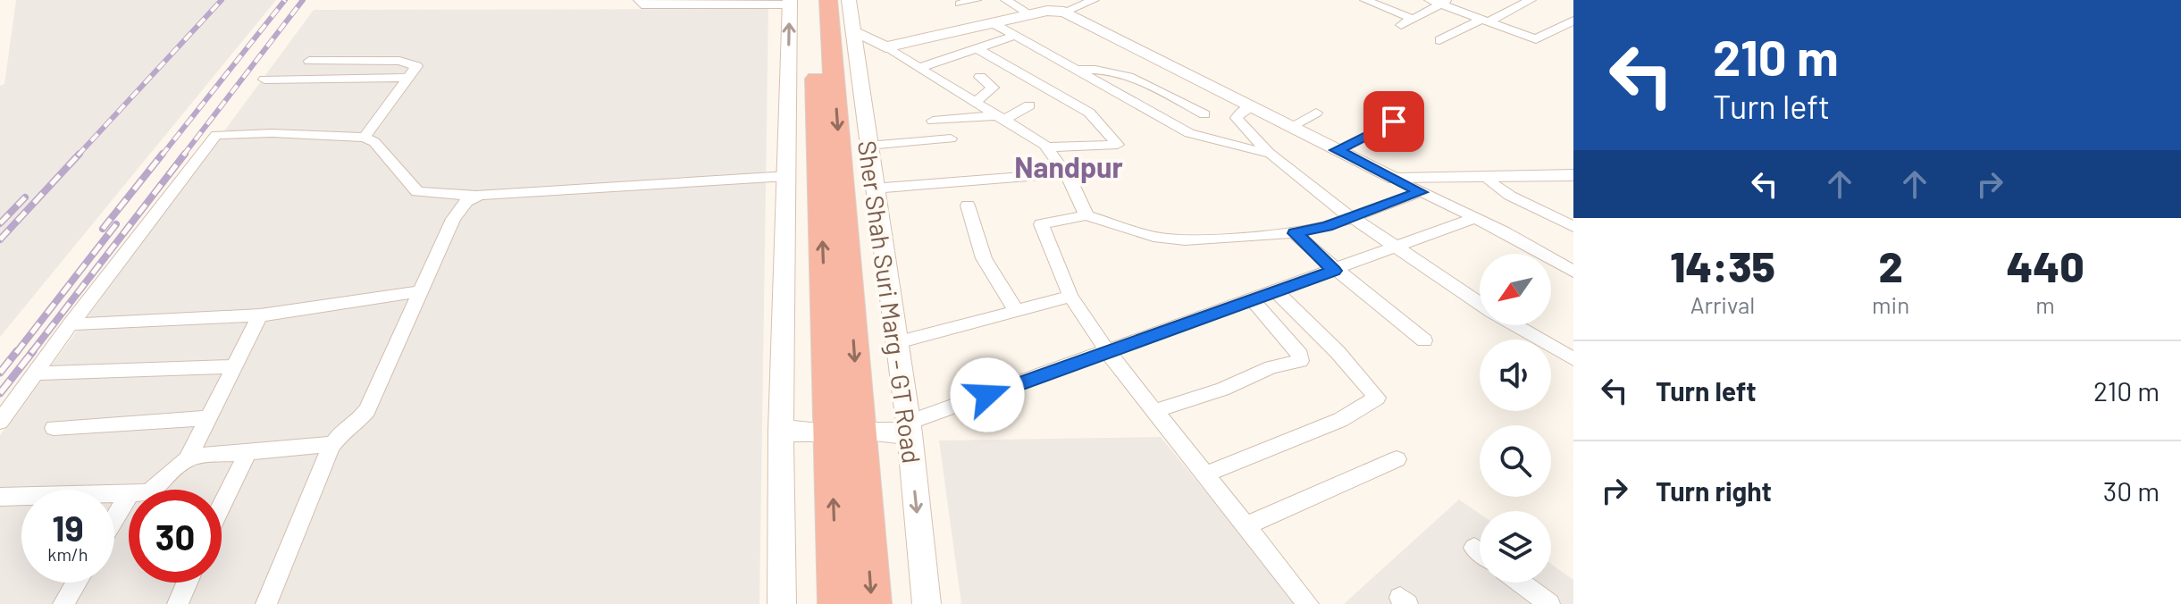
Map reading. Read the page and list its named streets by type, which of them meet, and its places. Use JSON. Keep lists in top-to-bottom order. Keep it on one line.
{"streets":{"highway":["Sher Shah Suri Marg - GT Road"]},"districts":["Nandpur"],"north":"bottom left","page":{"turn":["210 m","Turn left"],"eta":["14:35","Arrival","2","min","440","m"],"list":[{"name":"Turn left","value":"210 m"},{"name":"Turn right","value":"30 m"}],"speed":"19 km/h","limit":"30"}}
